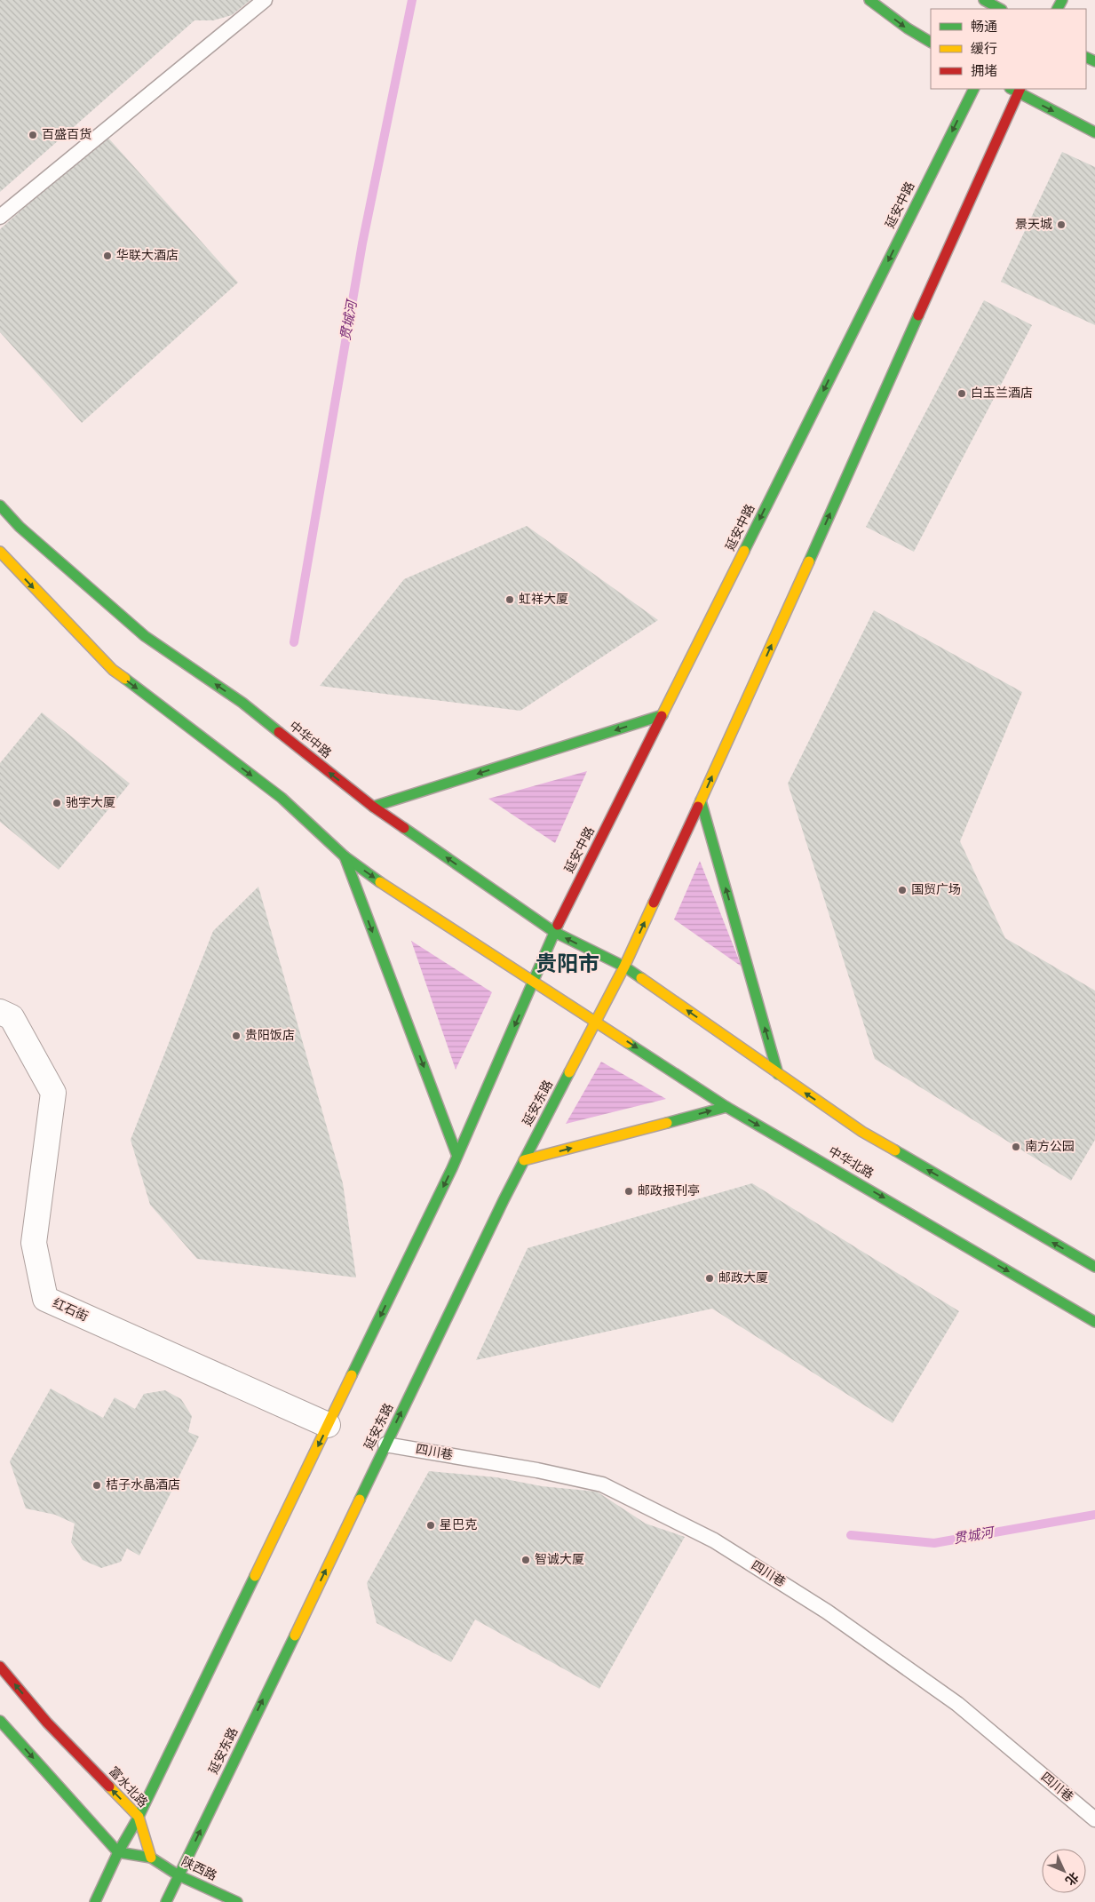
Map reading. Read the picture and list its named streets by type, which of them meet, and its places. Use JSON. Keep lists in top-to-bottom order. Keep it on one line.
{"streets":{"main road":["延安中路","中华中路","延安东路","中华北路","富水北路","陕西路"],"street":["红石街"],"lane":["四川巷"]},"crossings":[["延安中路","中华中路"],["中华中路","延安东路"],["延安东路","中华北路"],["延安东路","四川巷"],["延安东路","陕西路"],["富水北路","陕西路"]],"districts":["贵阳市"],"water":["贯城河"],"places":["百盛百货","景天城","华联大酒店","白玉兰酒店","虹祥大厦","驰宇大厦","国贸广场","贵阳饭店","南方公园","邮政报刊亭","邮政大厦","桔子水晶酒店","星巴克","智诚大厦"],"legend":["畅通","缓行","拥堵"],"north":"bottom right"}
